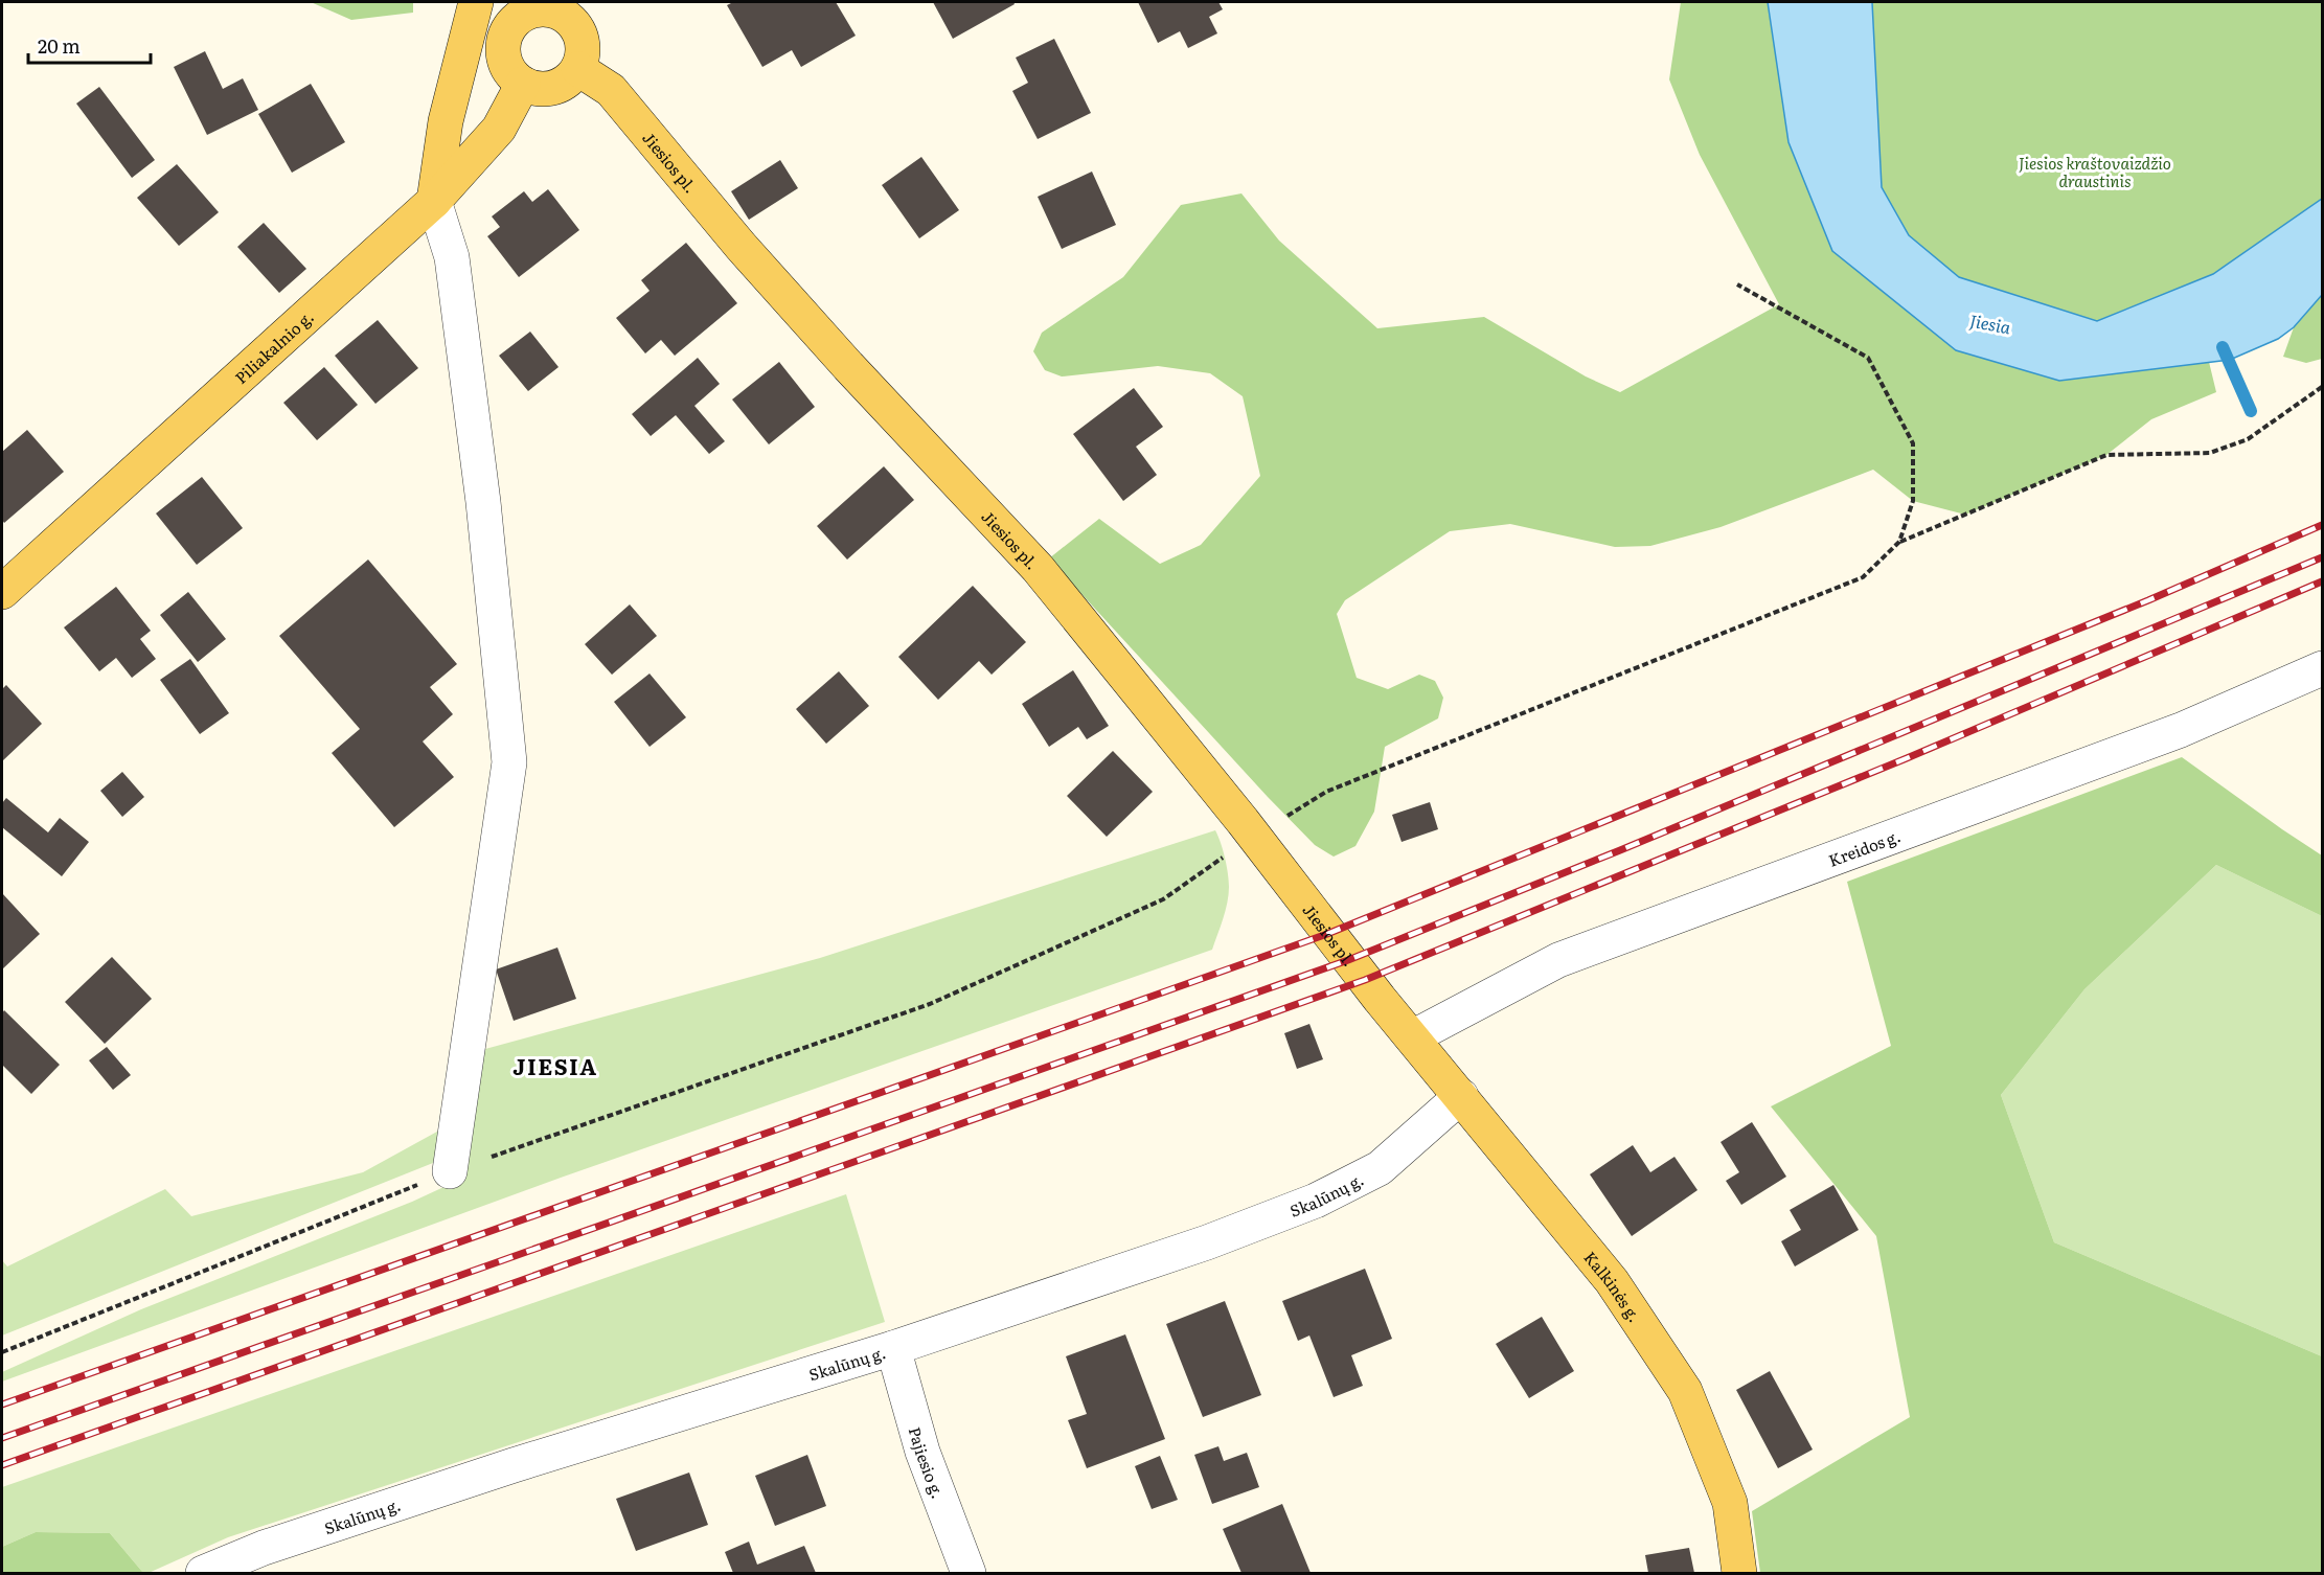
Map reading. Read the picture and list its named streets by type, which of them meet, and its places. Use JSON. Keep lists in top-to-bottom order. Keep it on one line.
{"streets":{"main road":["Jiesios pl.","Piliakalnio g.","Kalkinės g."],"street":["Kreidos g.","Skalūnų g.","Pajiesio g."]},"crossings":[["Jiesios pl.","Piliakalnio g."],["Jiesios pl.","Kreidos g."],["Jiesios pl.","Kalkinės g."],["Kreidos g.","Kalkinės g."],["Skalūnų g.","Kalkinės g."],["Skalūnų g.","Pajiesio g."]],"districts":["JIESIA"],"water":["Jiesia"],"parks":["Jiesios kraštovaizdžio draustinis"],"scale_bar":"20 m"}
